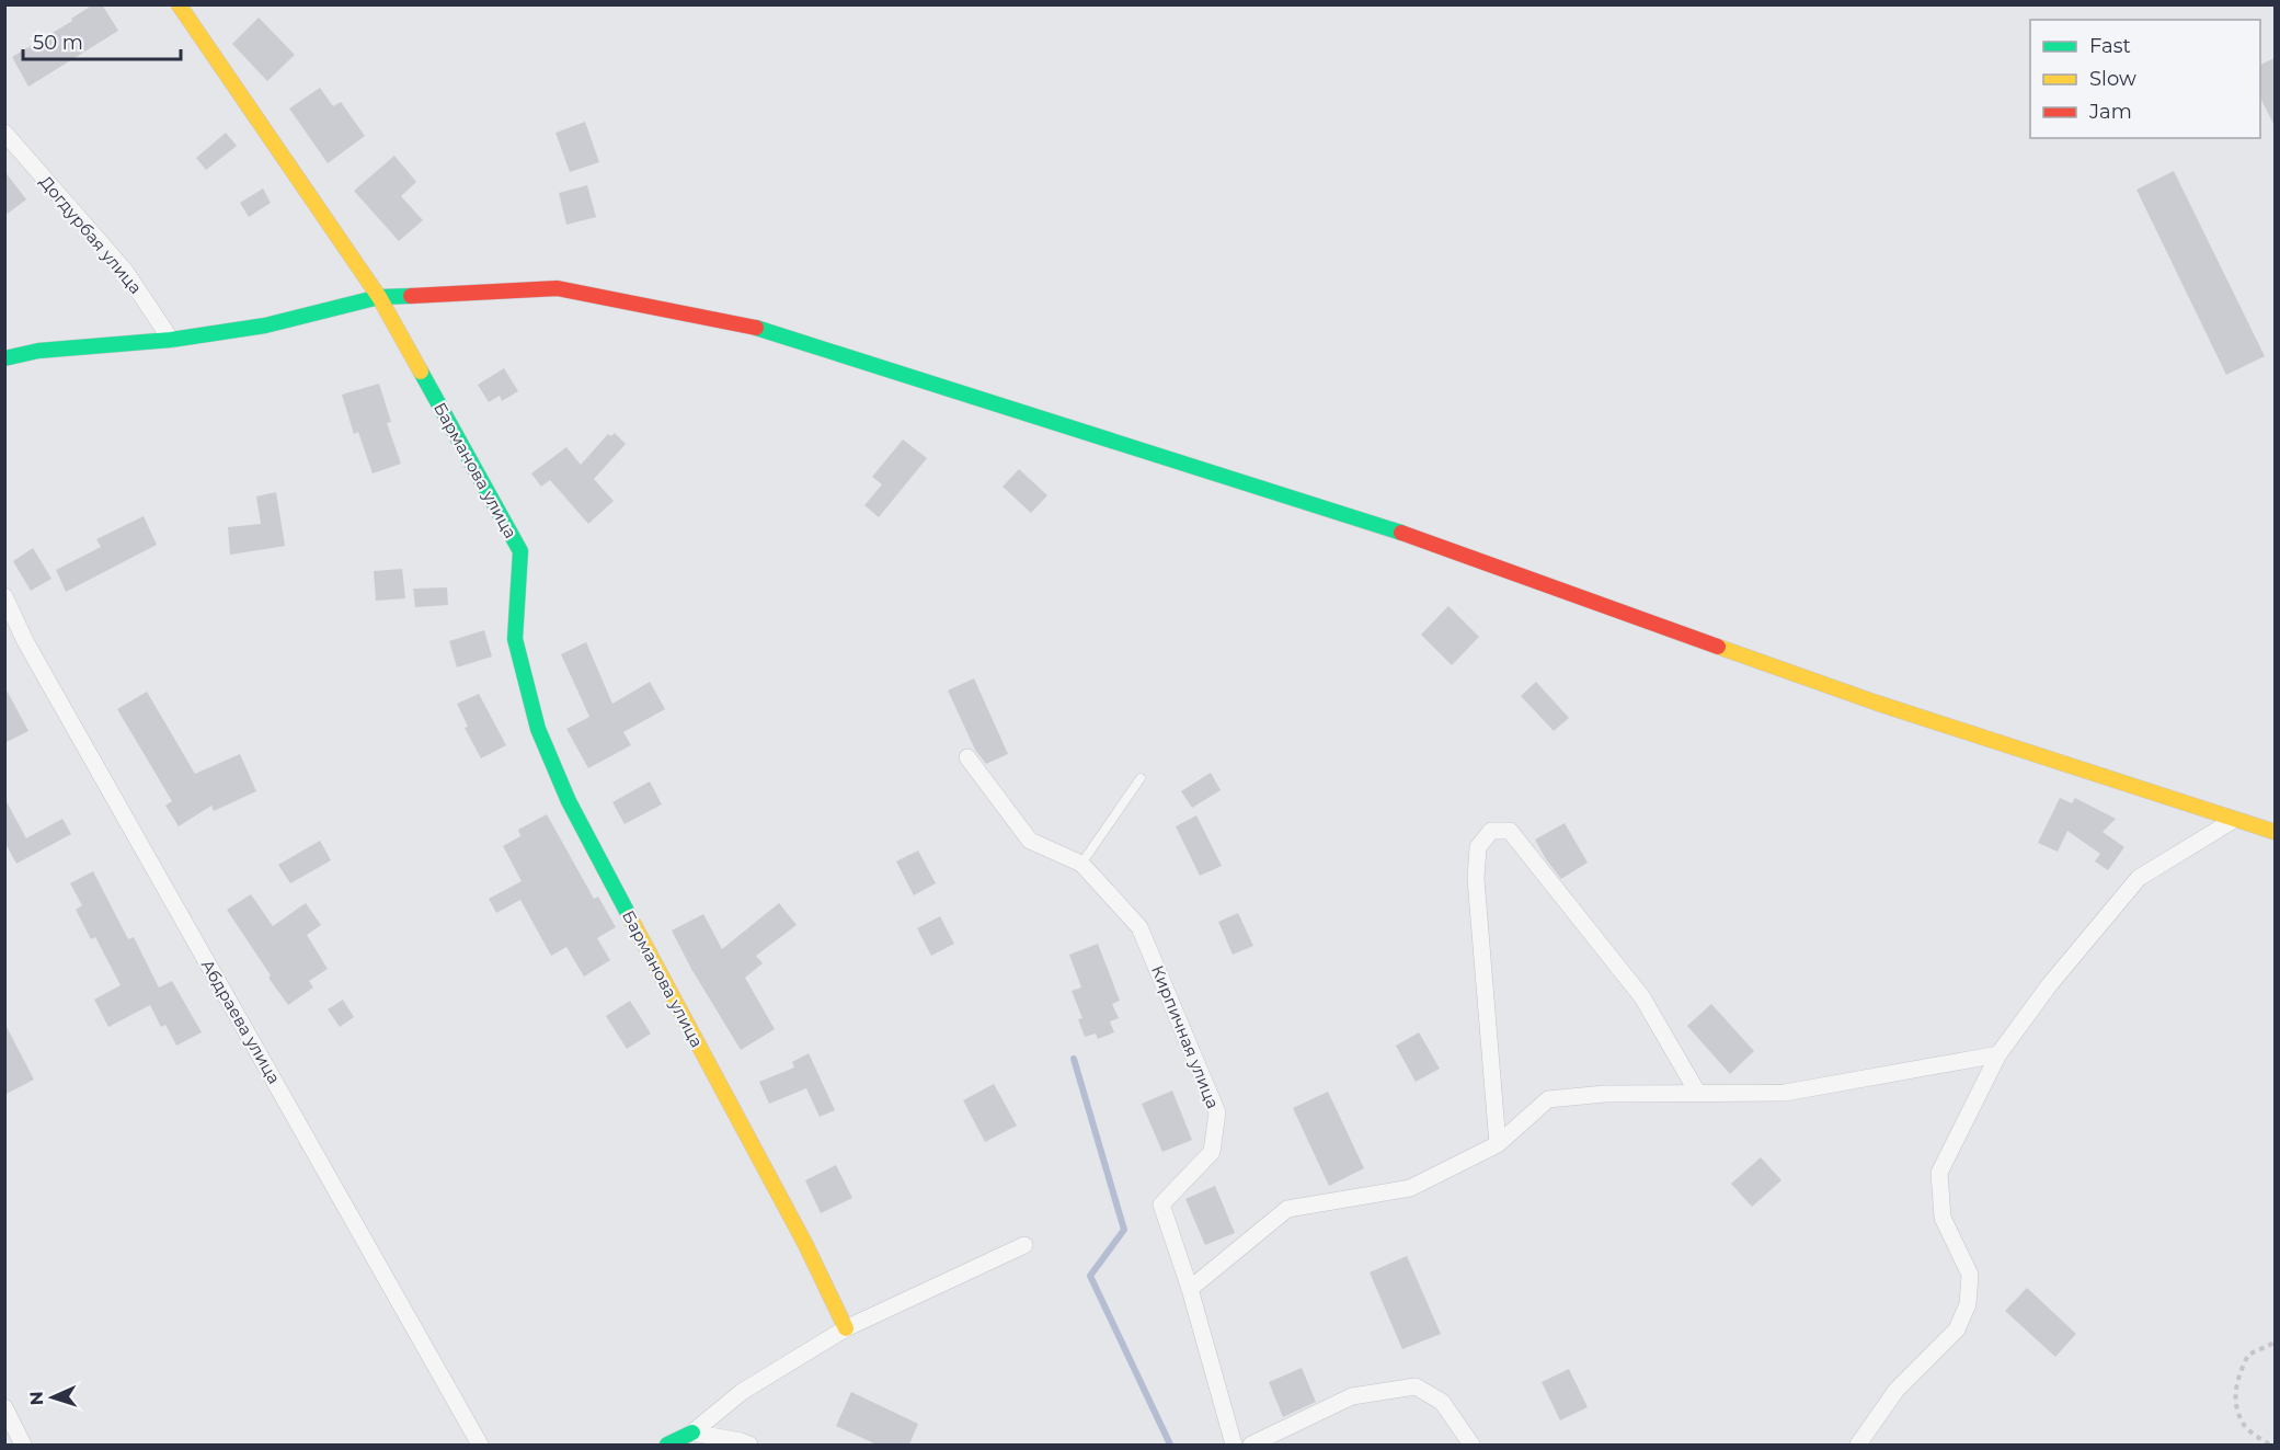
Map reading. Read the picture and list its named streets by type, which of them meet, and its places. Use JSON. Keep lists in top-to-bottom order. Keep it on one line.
{"streets":{"street":["Догдурбая улица","Барманова улица","Абдраева улица","Кирпичная улица"]},"legend":["Fast","Slow","Jam"],"scale_bar":"50 m","north":"left"}
